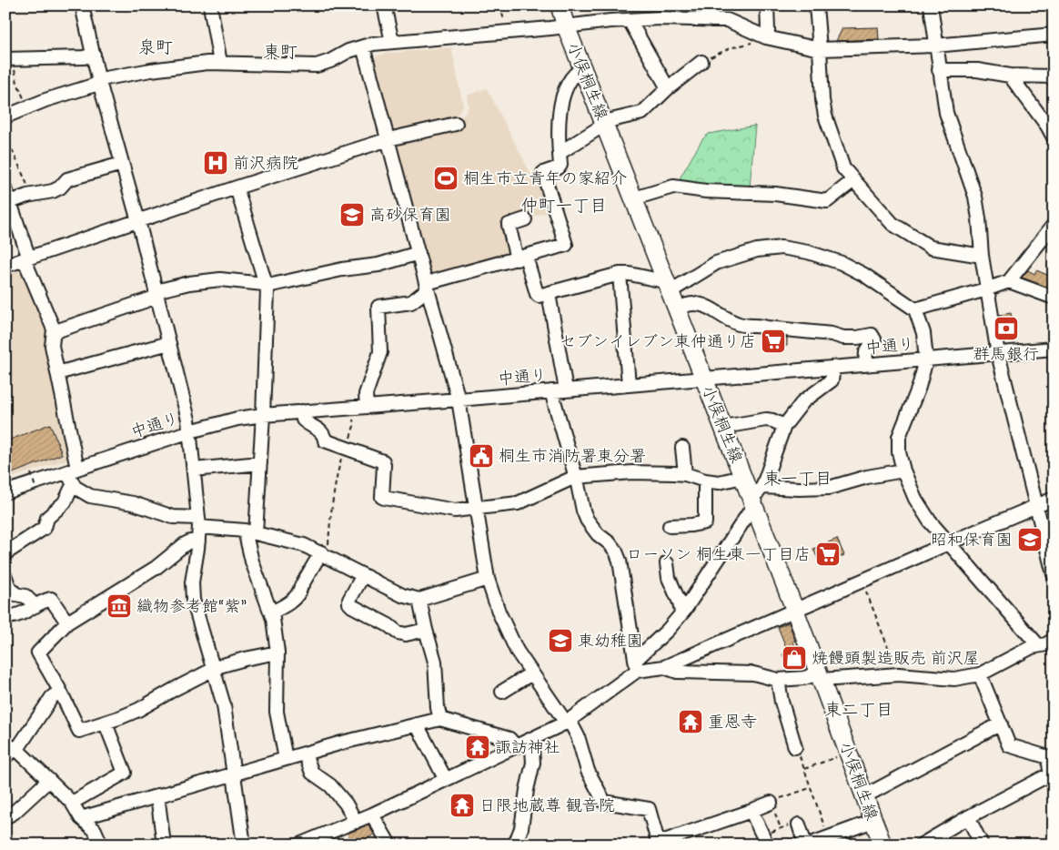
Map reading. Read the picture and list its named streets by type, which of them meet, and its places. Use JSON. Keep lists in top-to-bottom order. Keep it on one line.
{"streets":{"main road":["小俣桐生線"],"street":["中通り"]},"crossings":[["小俣桐生線","中通り"]],"districts":["泉町","東町","仲町一丁目","東一丁目","東二丁目"],"places":{"hospital":["前沢病院"],"sports":["桐生市立青年の家紹介"],"school or university":["高砂保育園","昭和保育園","東幼稚園"],"bank":["群馬銀行"],"supermarket":["セブンイレブン東仲通り店","ローソン 桐生東一丁目店"],"public building":["桐生市消防署東分署"],"museum":["織物参考館“紫”"],"shop":["焼饅頭製造販売 前沢屋"],"temple":["重恩寺","諏訪神社","日限地蔵尊 観音院"]}}
